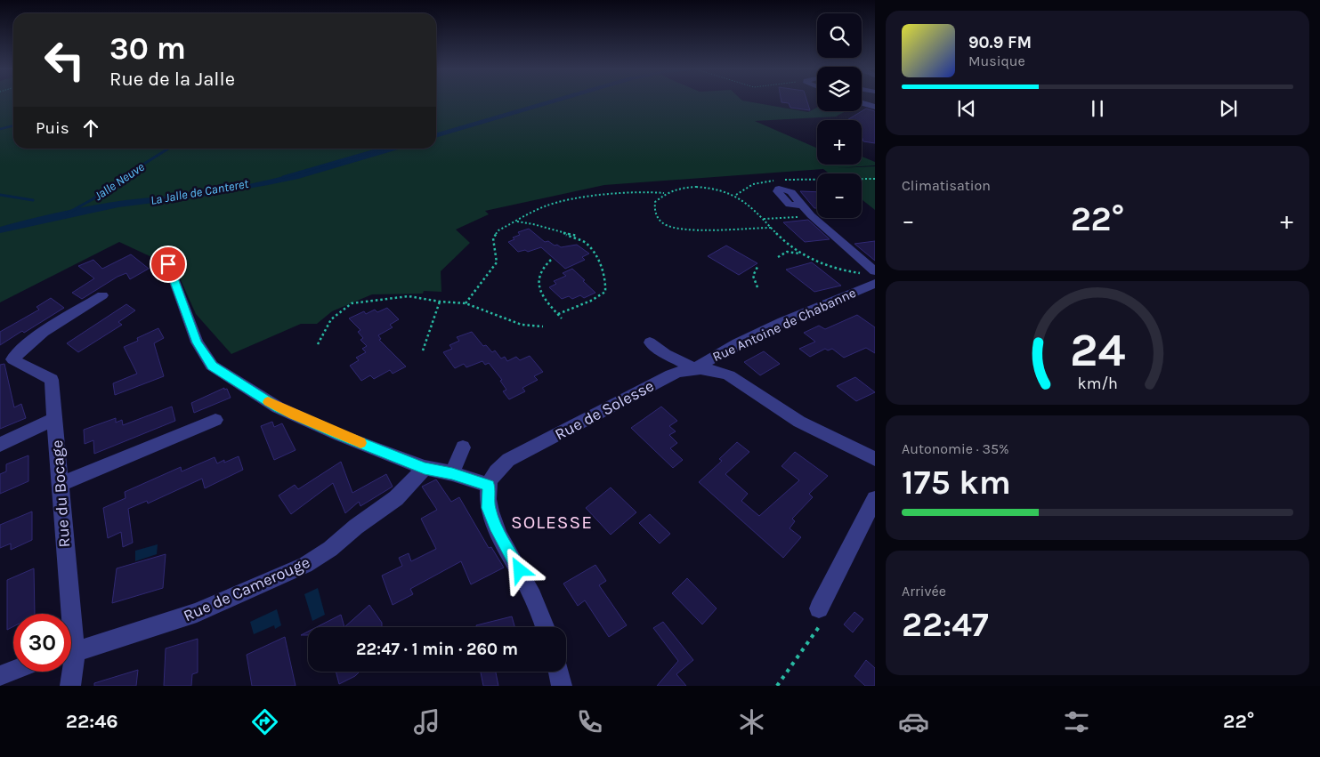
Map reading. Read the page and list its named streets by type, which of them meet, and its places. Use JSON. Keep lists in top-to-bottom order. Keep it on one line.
{"streets":{"street":["Rue Antoine de Chabanne","Rue de Solesse","Rue du Bocage","Rue de Camerouge"]},"crossings":[["Rue Antoine de Chabanne","Rue de Solesse"]],"districts":["SOLESSE"],"water":["Jalle Neuve","La Jalle de Canteret"],"page":{"map_buttons":["+","−"],"turn":["30 m","Rue de la Jalle"],"song":["90.9 FM","Musique"],"then":"Puis","tile":["Climatisation",["Autonomie · 35%","175 km"],["Arrivée","22:47"]],"heat":["−","22°","+"],"limit":"30","trip":"22:47 · 1 min · 260 m","tabs":["22:46","22°"],"gauge":["24","km/h"]}}
